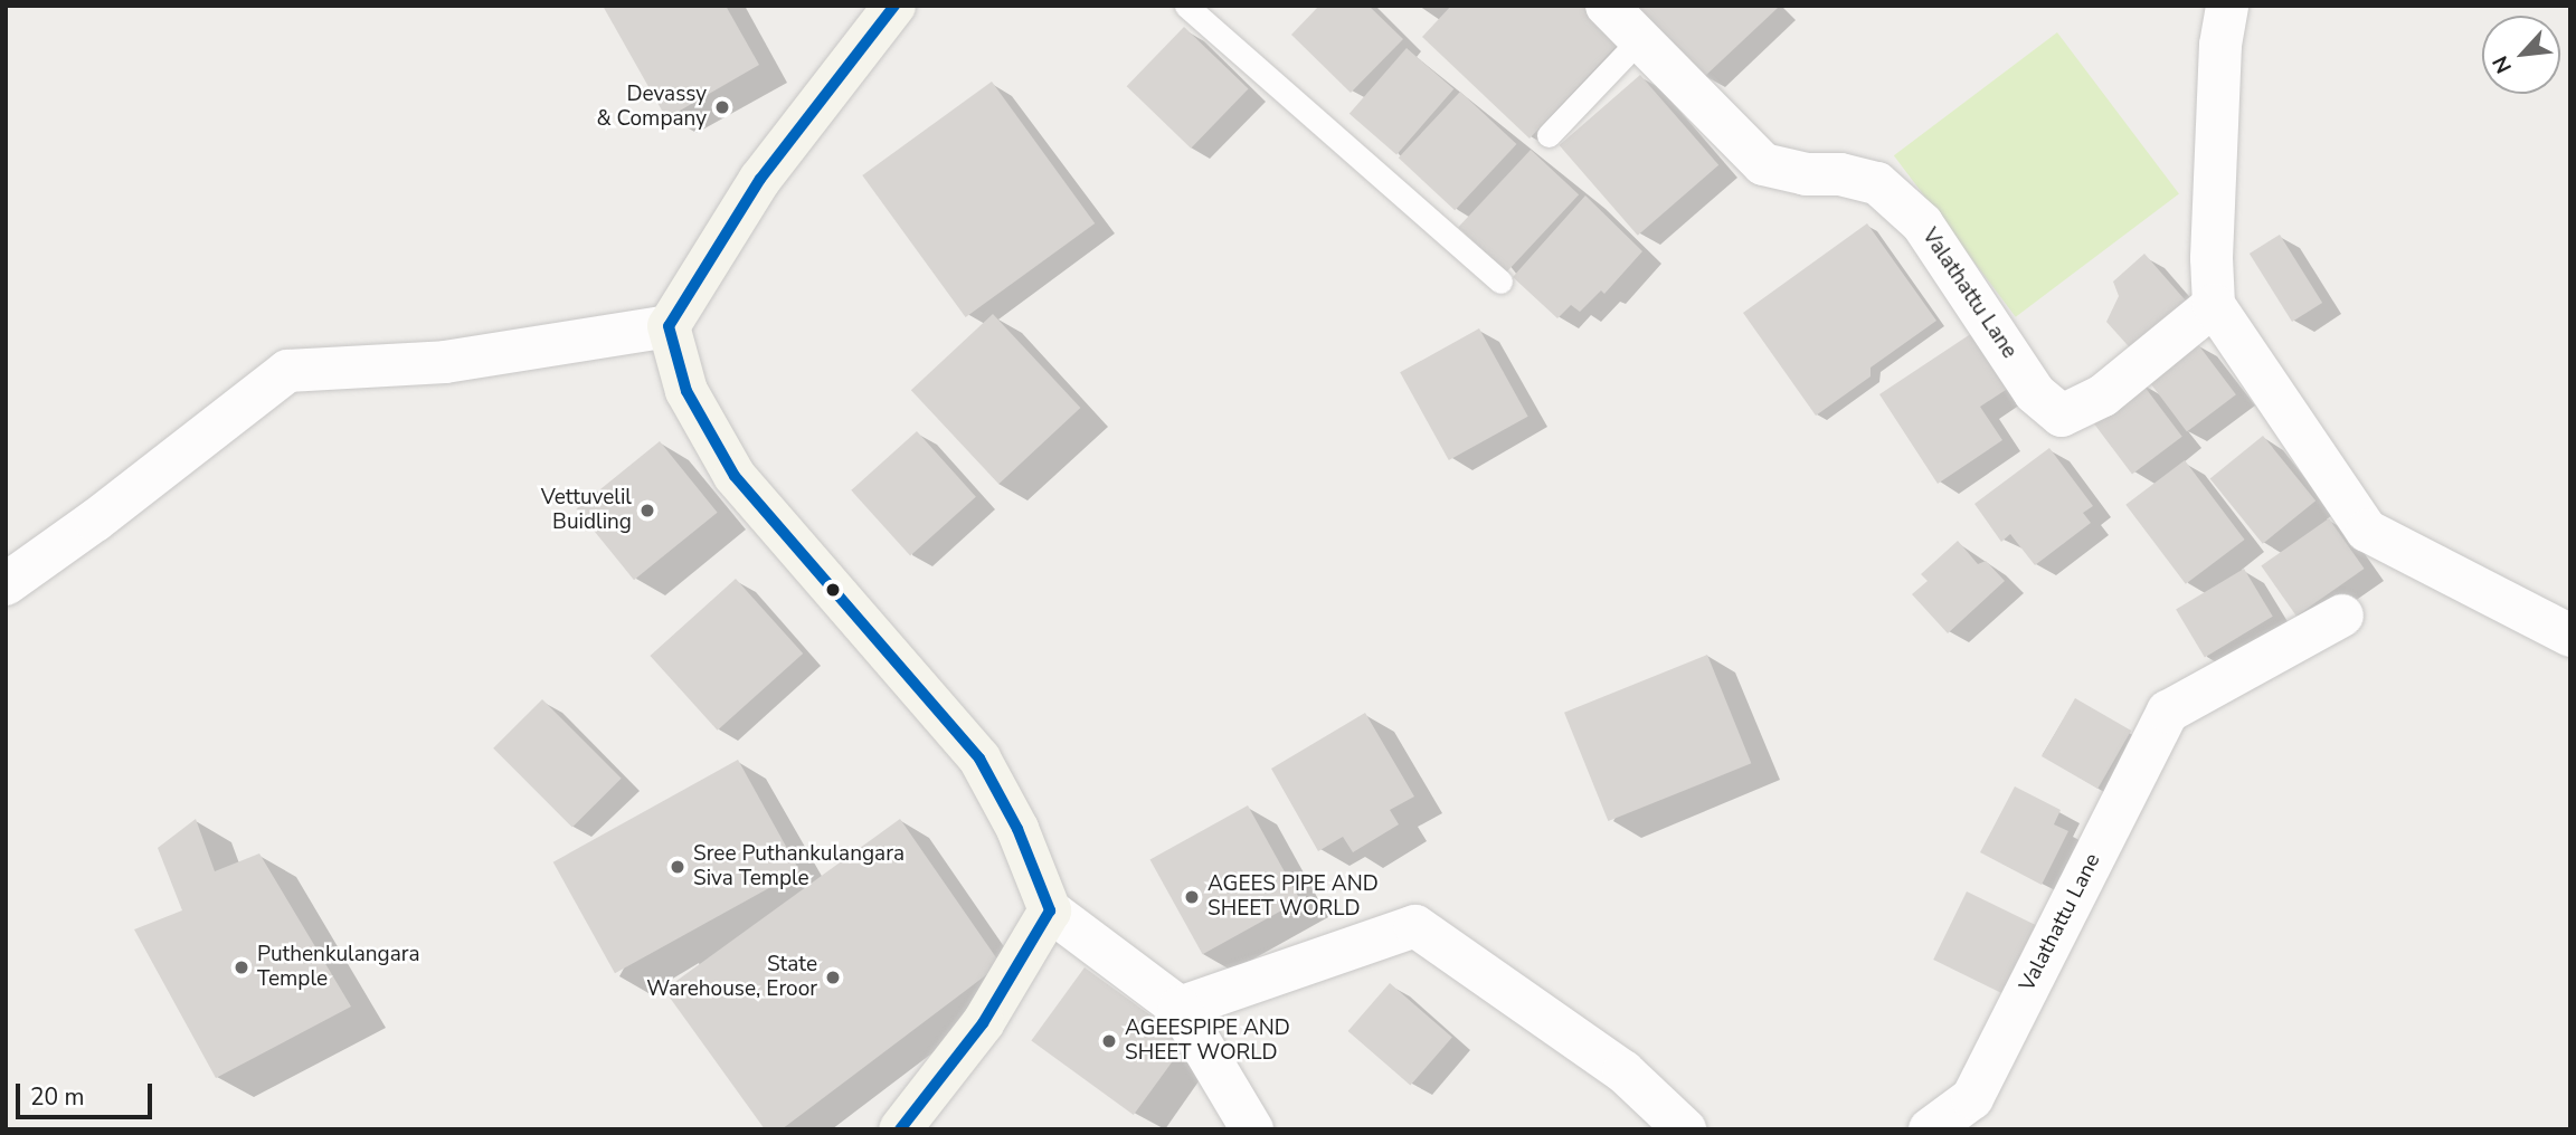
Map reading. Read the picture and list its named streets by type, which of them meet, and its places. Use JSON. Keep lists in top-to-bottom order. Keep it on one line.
{"streets":{"street":["Valathattu Lane"]},"places":["Devassy & Company","Vettuvelil Buidling","Sree Puthankulangara Siva Temple","AGEES PIPE AND SHEET WORLD","Puthenkulangara Temple","State Warehouse, Eroor","AGEESPIPE AND SHEET WORLD"],"scale_bar":"20 m","north":"bottom left"}
